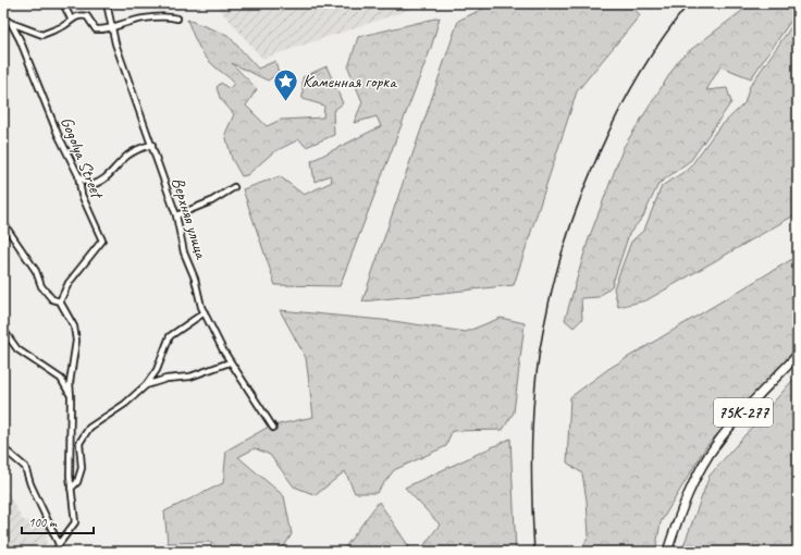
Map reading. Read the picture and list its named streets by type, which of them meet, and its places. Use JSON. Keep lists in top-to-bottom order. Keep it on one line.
{"streets":{"main road":["75К-277"],"street":["Gogolya Street","Верхняя улица"]},"places":{"place":["Каменная горка"]},"scale_bar":"100 m"}
